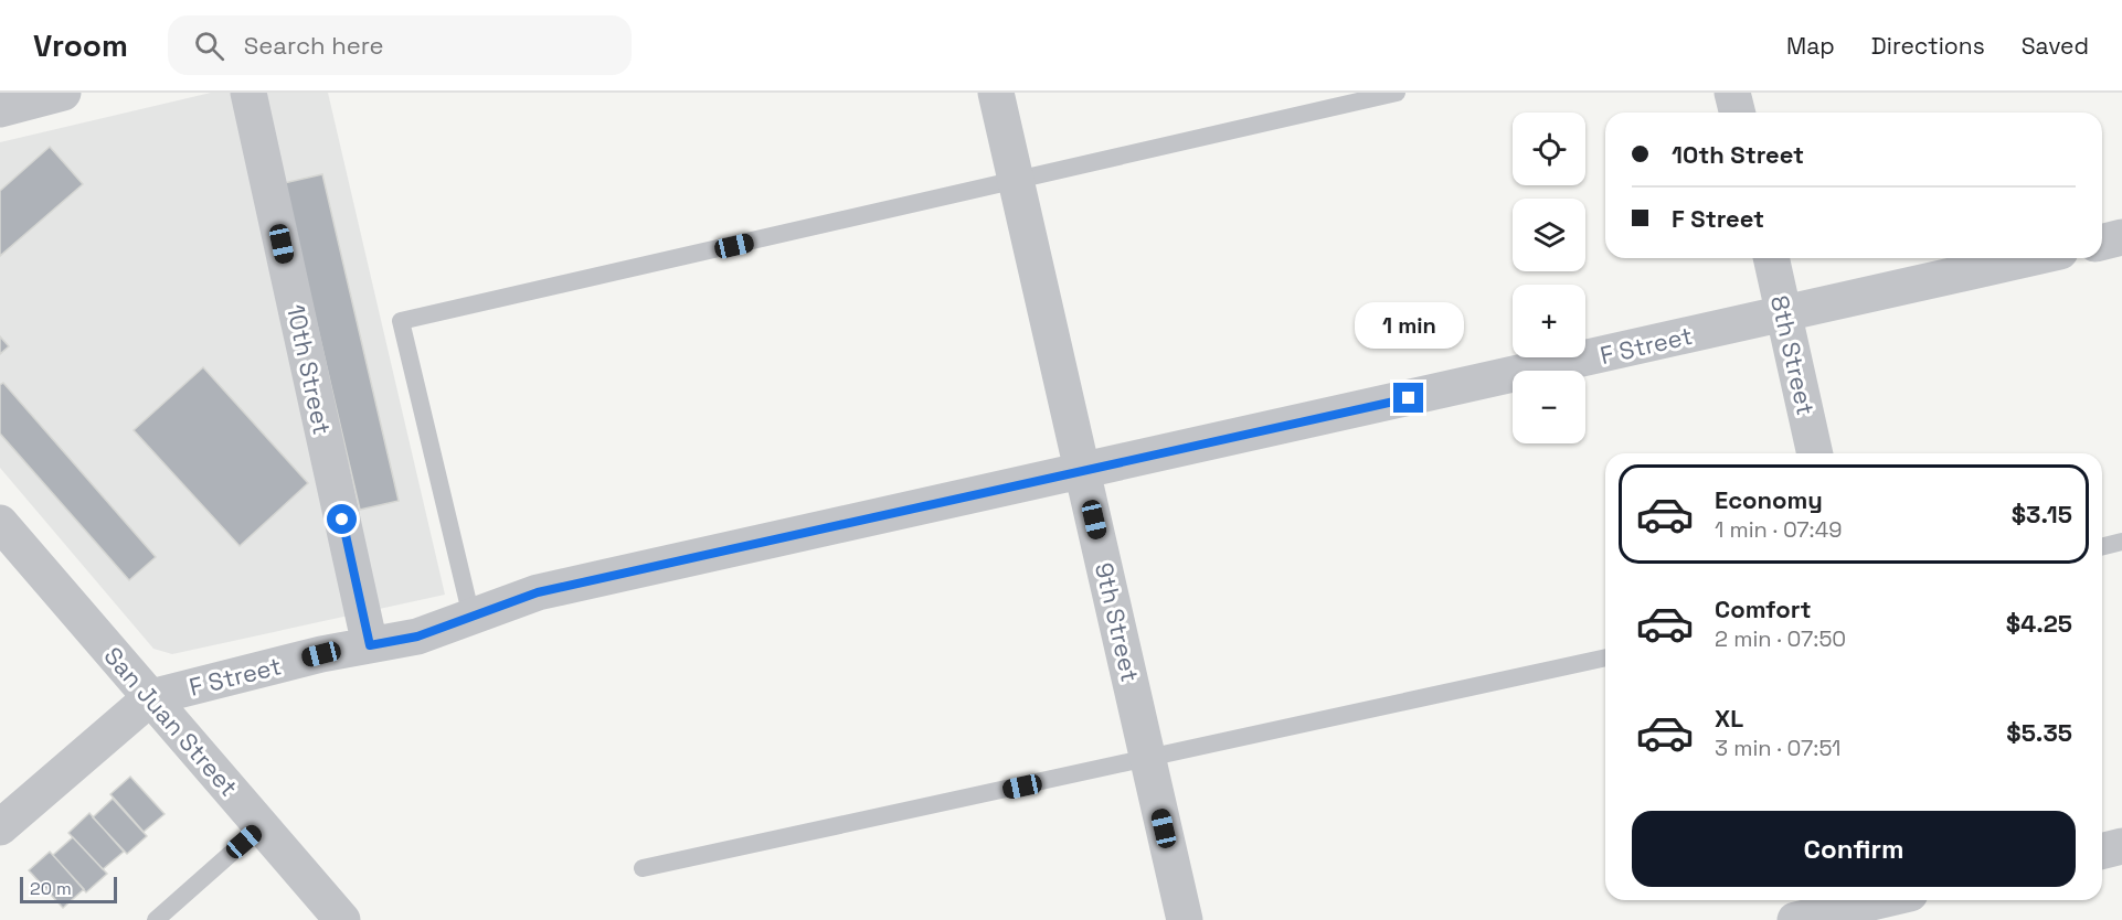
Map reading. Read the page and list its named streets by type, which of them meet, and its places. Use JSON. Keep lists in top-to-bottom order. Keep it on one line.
{"streets":{"street":["F Street","8th Street","10th Street","9th Street","San Juan Street"]},"crossings":[["F Street","8th Street"],["F Street","10th Street"],["F Street","9th Street"],["F Street","San Juan Street"]],"scale_bar":"20 m","page":{"header":"Vroom","search":"Search here","nav":["Map","Directions","Saved"],"map_buttons":["+","−"],"banner":["10th Street","F Street"],"bubble":"1 min","list":[{"name":"Economy","note":"1 min · 07:49","value":"$3.15"},{"name":"Comfort","note":"2 min · 07:50","value":"$4.25"},{"name":"XL","note":"3 min · 07:51","value":"$5.35"}],"buttons":"Confirm","scale":"20 m"}}
